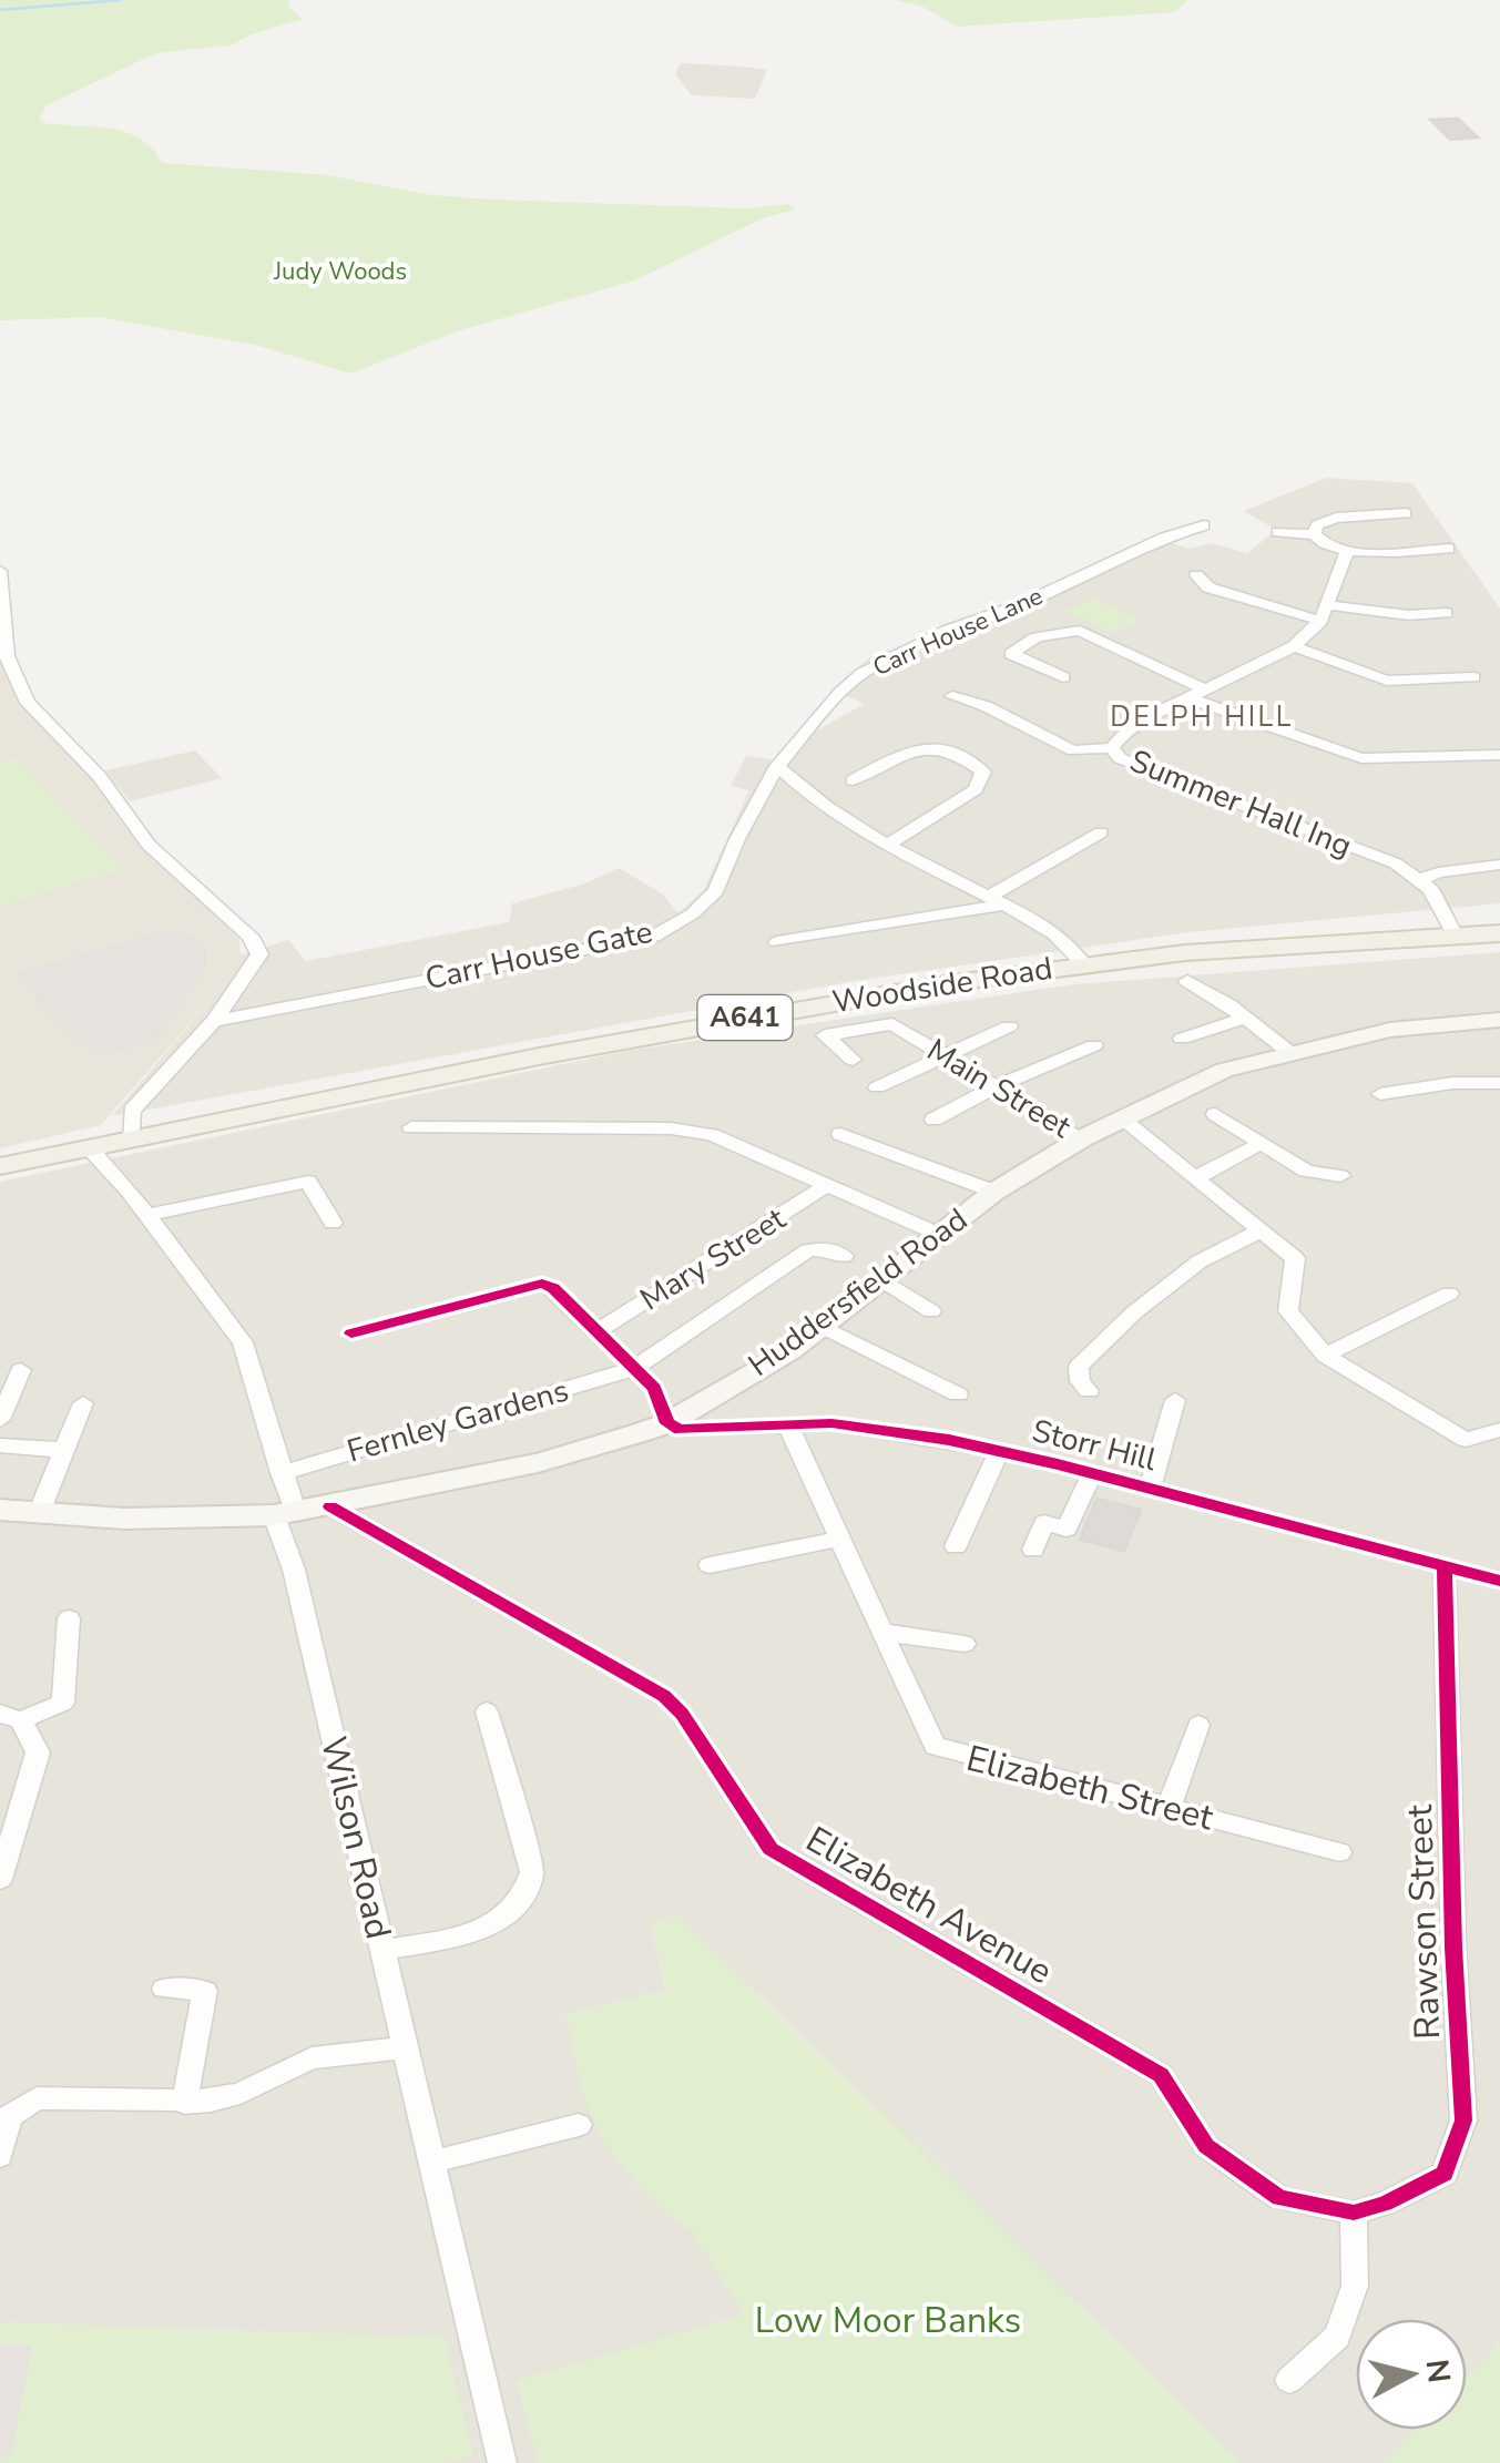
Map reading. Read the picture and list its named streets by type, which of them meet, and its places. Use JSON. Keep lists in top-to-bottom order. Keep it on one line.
{"streets":{"main road":["Woodside Road","A641","Huddersfield Road"],"street":["Carr House Lane","Summer Hall Ing","Carr House Gate","Main Street","Mary Street","Fernley Gardens","Storr Hill","Elizabeth Street","Wilson Road","Elizabeth Avenue","Rawson Street"]},"crossings":[["Carr House Lane","Carr House Gate"],["Summer Hall Ing","Woodside Road"],["Woodside Road","Wilson Road"],["Main Street","Huddersfield Road"],["Huddersfield Road","Storr Hill"],["Huddersfield Road","Wilson Road"],["Huddersfield Road","Elizabeth Avenue"],["Fernley Gardens","Wilson Road"],["Storr Hill","Elizabeth Street"],["Storr Hill","Rawson Street"],["Elizabeth Avenue","Rawson Street"]],"districts":["DELPH HILL"],"parks":["Judy Woods","Low Moor Banks"],"north":"right"}
